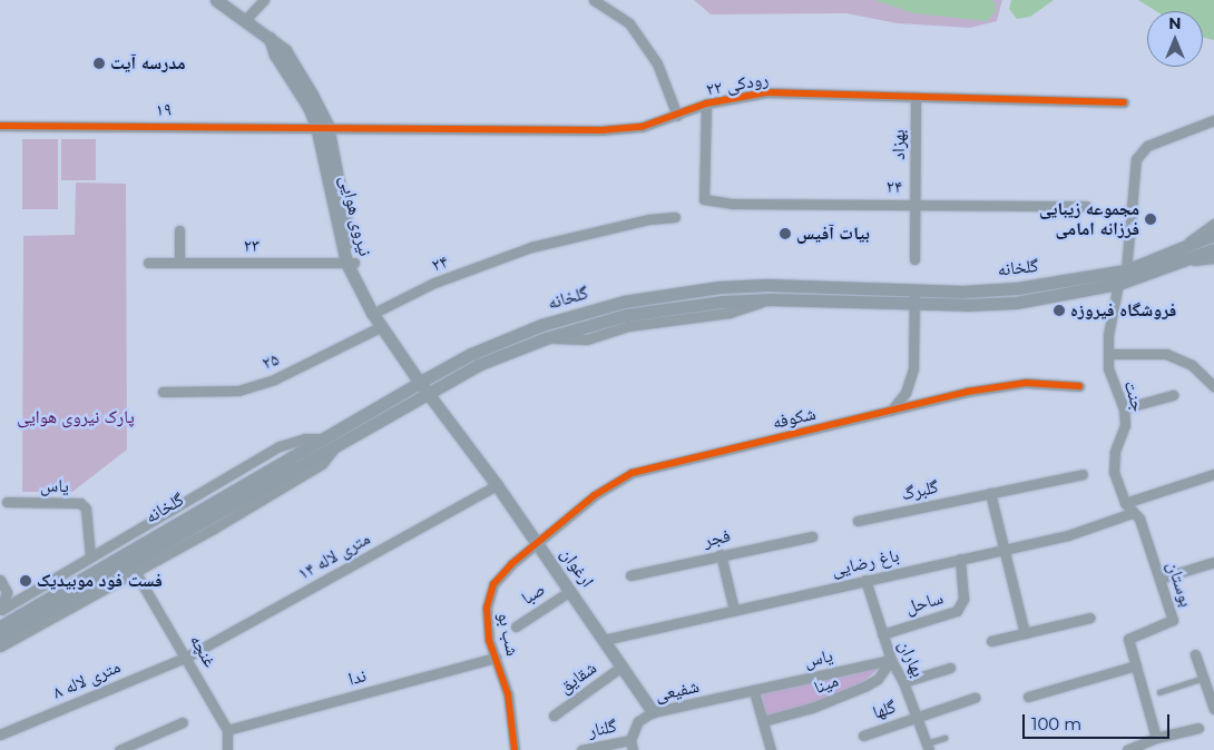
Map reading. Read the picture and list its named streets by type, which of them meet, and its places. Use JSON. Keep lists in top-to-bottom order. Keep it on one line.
{"streets":{"main road":["نیروی هوایی","گلخانه","ارغوان"],"street":["رودکی ۲۲","۱۹","بهزاد","۲۴","۲۳","۲۵","جنت","شکوفه","یاس","گلبرگ","فجر","۱۴ متری لاله","باغ رضایی","بوستان","صبا","ساحل","شب بو","غنچه","بهاران","ندا","شقایق","۸ متری لاله","مینا","شفیعی","گلها","گلنار"]},"crossings":[["رودکی ۲۲","۱۹"],["رودکی ۲۲","بهزاد"],["رودکی ۲۲","۲۴"],["رودکی ۲۲","نیروی هوایی"],["۱۹","نیروی هوایی"],["بهزاد","۲۴"],["۲۴","نیروی هوایی"],["نیروی هوایی","۲۳"],["نیروی هوایی","گلخانه"],["نیروی هوایی","۲۵"],["نیروی هوایی","ارغوان"],["گلخانه","جنت"],["گلخانه","ارغوان"],["جنت","باغ رضایی"],["جنت","بوستان"],["شکوفه","ارغوان"],["شکوفه","شب بو"],["یاس","بهاران"],["یاس","مینا"],["یاس","شفیعی"],["۱۴ متری لاله","ارغوان"],["۱۴ متری لاله","غنچه"],["۱۴ متری لاله","۸ متری لاله"],["باغ رضایی","ارغوان"],["باغ رضایی","بوستان"],["باغ رضایی","ساحل"],["باغ رضایی","بهاران"],["ارغوان","صبا"],["ارغوان","شب بو"],["ارغوان","شقایق"],["ارغوان","شفیعی"],["ساحل","بهاران"],["شب بو","ندا"],["غنچه","ندا"],["غنچه","۸ متری لاله"],["بهاران","مینا"],["بهاران","گلها"],["شفیعی","گلنار"]],"parks":["پارک نیروی هوایی"],"places":["مدرسه آیت","مجموعه زیبایی فرزانه امامی","بیات آفیس","فروشگاه فیروزه","فست فود موبیدیک"],"scale_bar":"100 m","north":"top"}
